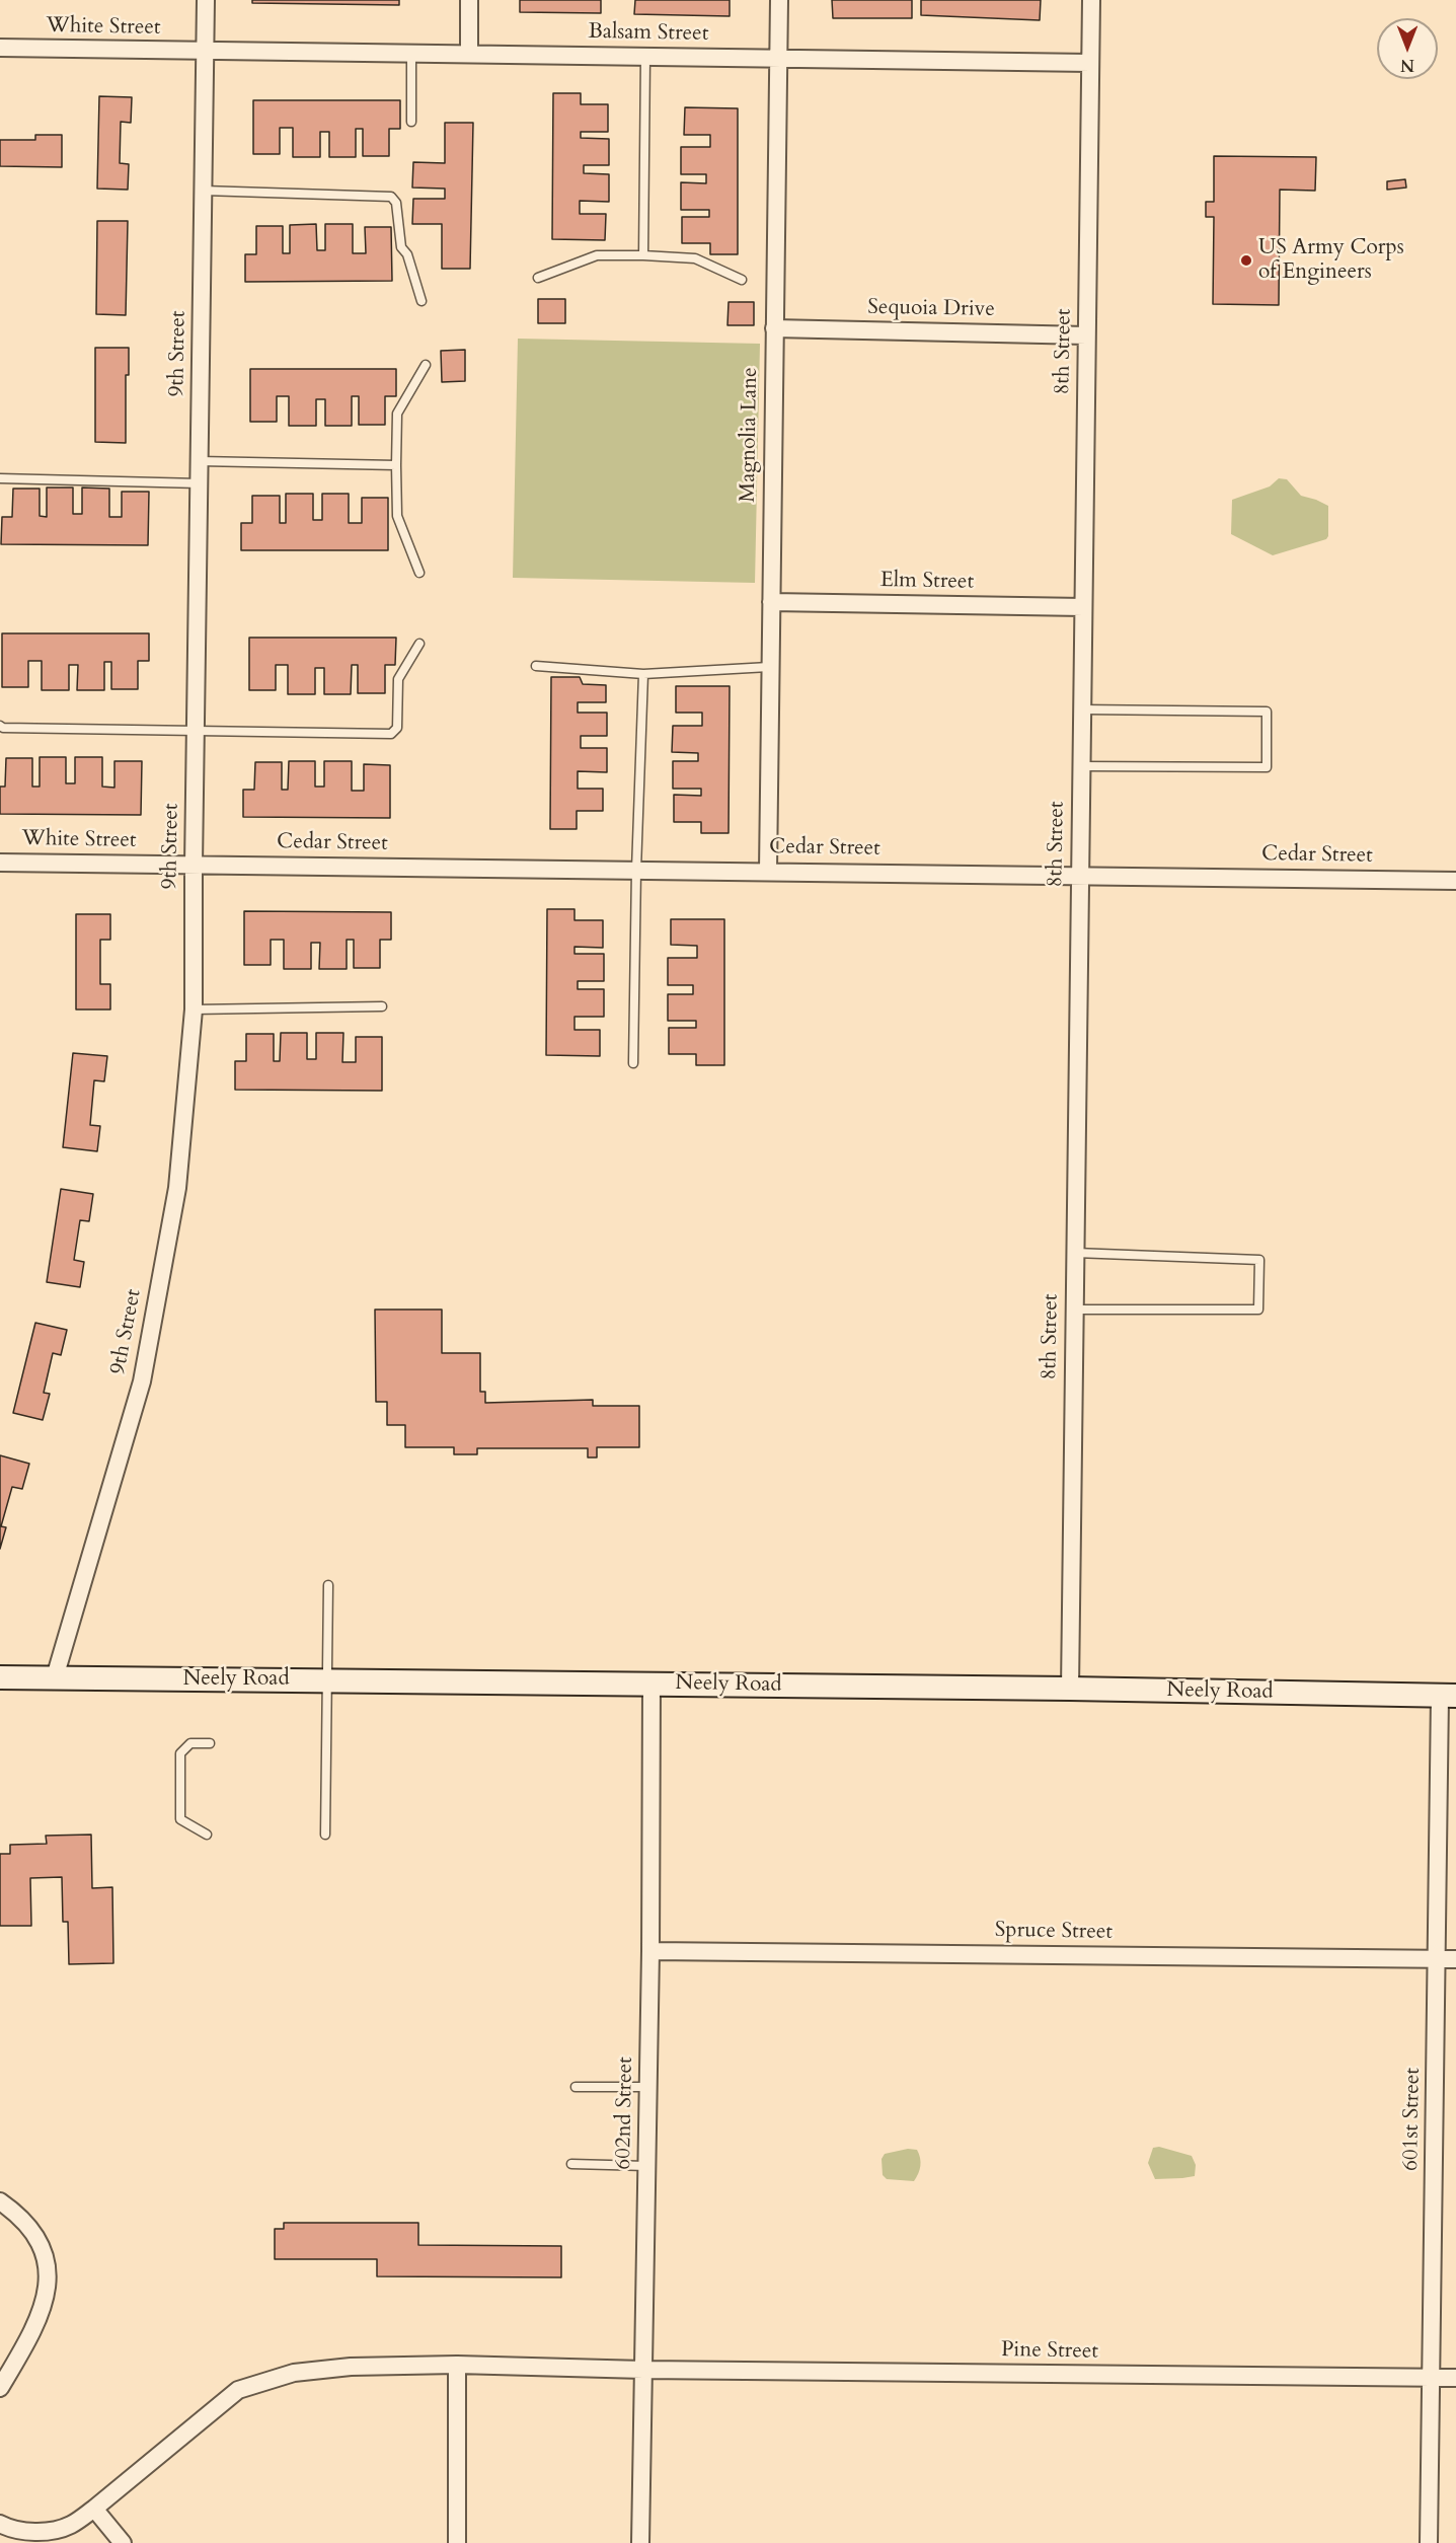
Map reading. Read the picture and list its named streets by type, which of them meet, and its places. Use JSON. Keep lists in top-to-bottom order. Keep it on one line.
{"streets":{"street":["White Street","Balsam Street","Sequoia Drive","8th Street","9th Street","Magnolia Lane","Elm Street","Cedar Street","Neely Road","Spruce Street","602nd Street","601st Street","Pine Street"]},"crossings":[["White Street","Balsam Street"],["White Street","9th Street"],["White Street","Cedar Street"],["Balsam Street","8th Street"],["Balsam Street","9th Street"],["Balsam Street","Magnolia Lane"],["Sequoia Drive","8th Street"],["Sequoia Drive","Magnolia Lane"],["8th Street","Elm Street"],["8th Street","Cedar Street"],["8th Street","Neely Road"],["9th Street","Cedar Street"],["9th Street","Neely Road"],["Magnolia Lane","Elm Street"],["Magnolia Lane","Cedar Street"],["Neely Road","602nd Street"],["Neely Road","601st Street"],["Spruce Street","602nd Street"],["Spruce Street","601st Street"],["602nd Street","Pine Street"],["601st Street","Pine Street"]],"places":["US Army Corps of Engineers"],"north":"bottom"}
